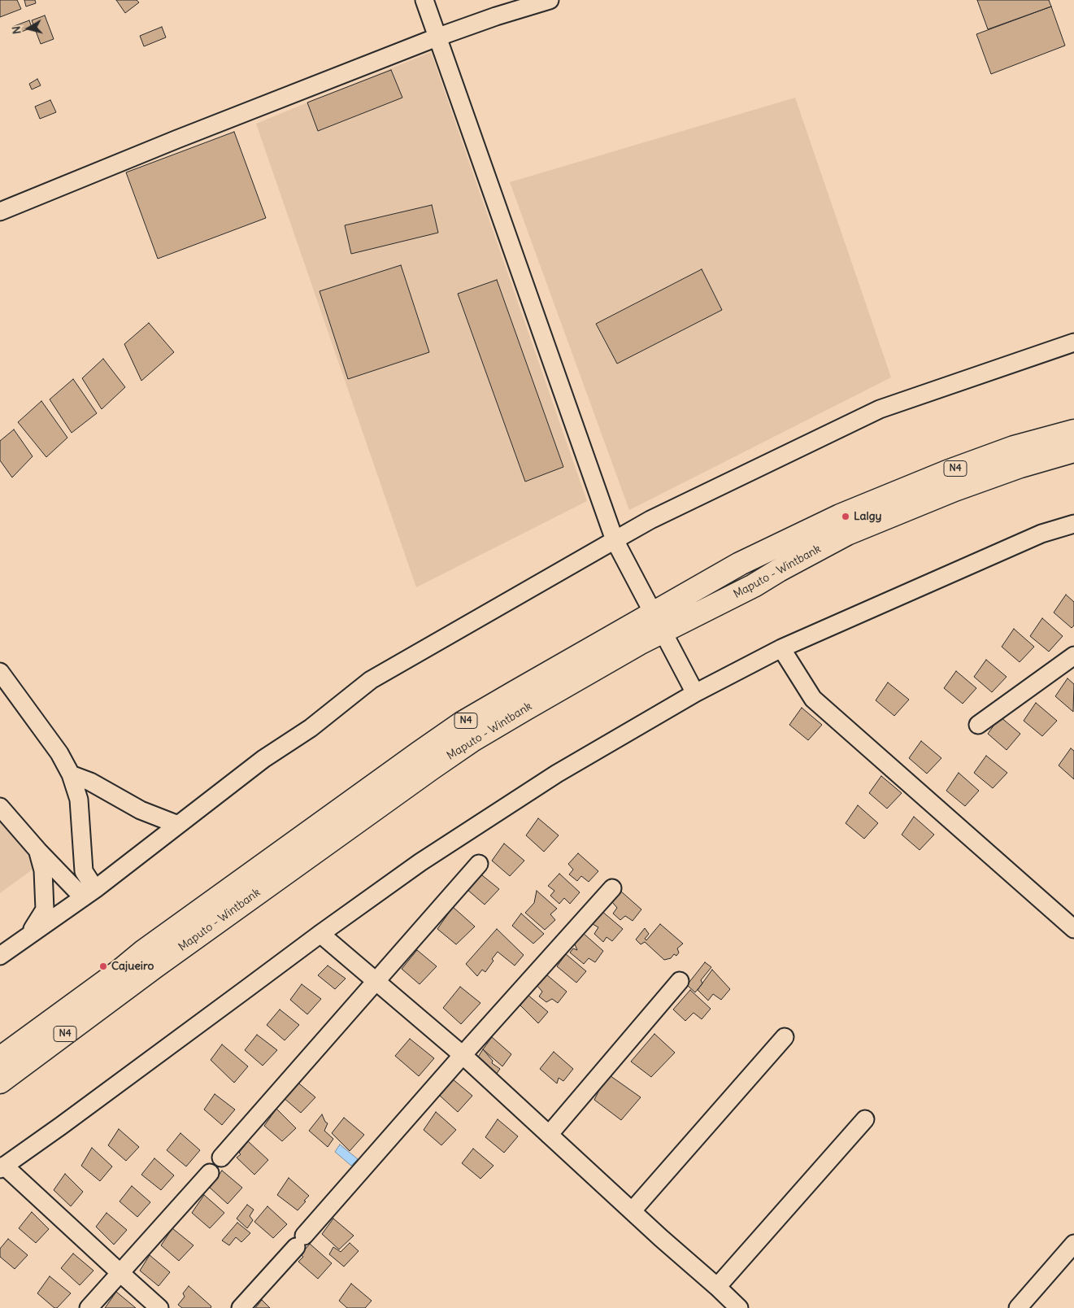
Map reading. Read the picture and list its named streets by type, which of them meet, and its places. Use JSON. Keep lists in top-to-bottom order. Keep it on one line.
{"streets":{"highway":["N4","Maputo - Wintbank"]},"places":["Lalgy","Cajueiro"],"north":"left"}
